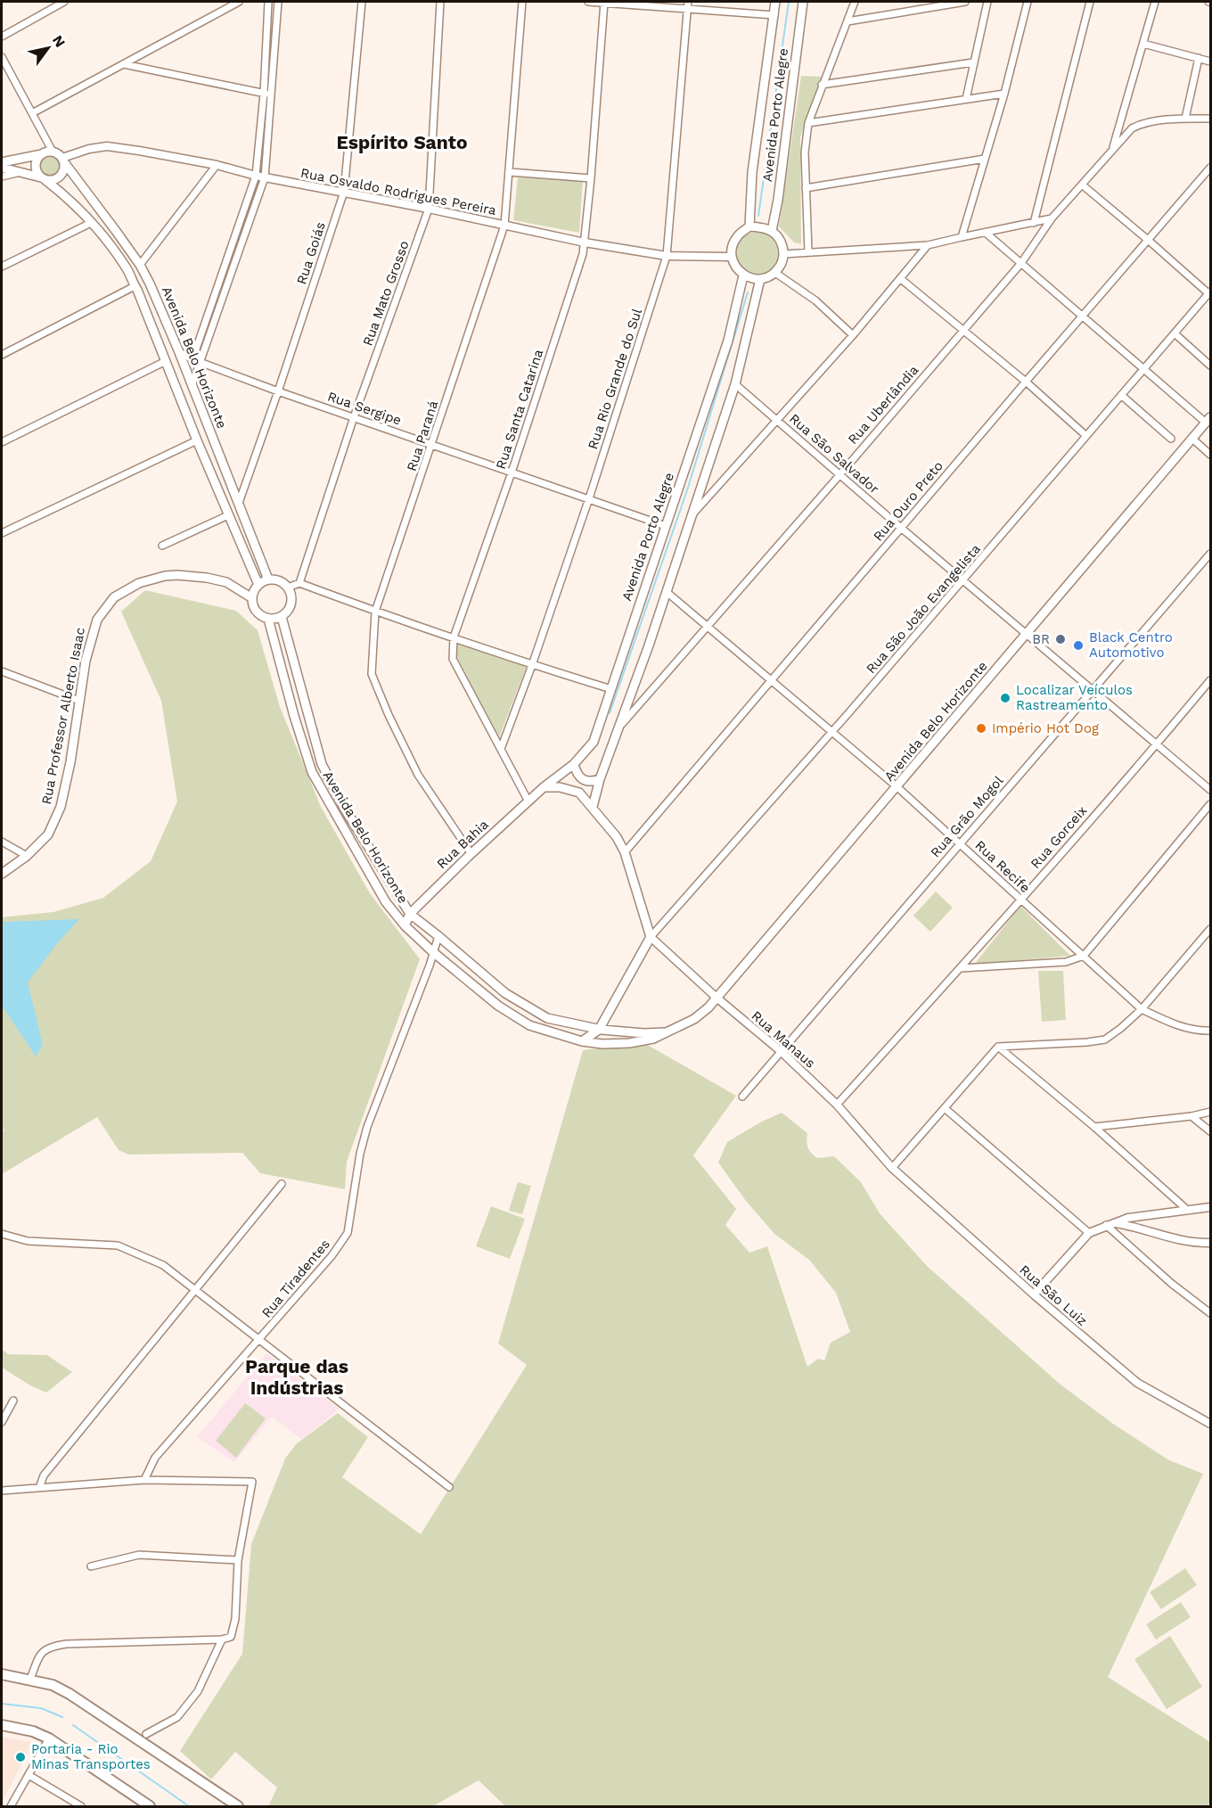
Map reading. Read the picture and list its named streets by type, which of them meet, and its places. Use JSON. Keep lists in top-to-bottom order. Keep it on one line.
{"streets":{"main road":["Avenida Porto Alegre","Avenida Belo Horizonte","Rua Professor Alberto Isaac","Rua Bahia"],"street":["Rua Osvaldo Rodrigues Pereira","Rua Goiás","Rua Mato Grosso","Rua Rio Grande do Sul","Rua Uberlândia","Rua Sergipe","Rua Santa Catarina","Rua Paraná","Rua São Salvador","Rua Ouro Preto","Rua São João Evangelista","Rua Grão Mogol","Rua Gorceix","Rua Recife","Rua Manaus","Rua Tiradentes","Rua São Luiz"]},"crossings":[["Avenida Porto Alegre","Rua Osvaldo Rodrigues Pereira"],["Avenida Porto Alegre","Rua Sergipe"],["Avenida Porto Alegre","Rua Bahia"],["Rua Osvaldo Rodrigues Pereira","Rua Goiás"],["Rua Osvaldo Rodrigues Pereira","Rua Mato Grosso"],["Rua Osvaldo Rodrigues Pereira","Avenida Belo Horizonte"],["Rua Osvaldo Rodrigues Pereira","Rua Rio Grande do Sul"],["Rua Osvaldo Rodrigues Pereira","Rua Santa Catarina"],["Rua Osvaldo Rodrigues Pereira","Rua Paraná"],["Rua Goiás","Avenida Belo Horizonte"],["Rua Goiás","Rua Sergipe"],["Rua Mato Grosso","Rua Sergipe"],["Avenida Belo Horizonte","Rua Sergipe"],["Avenida Belo Horizonte","Rua São Salvador"],["Avenida Belo Horizonte","Rua Professor Alberto Isaac"],["Avenida Belo Horizonte","Rua Bahia"],["Avenida Belo Horizonte","Rua Recife"],["Avenida Belo Horizonte","Rua Manaus"],["Avenida Belo Horizonte","Rua Tiradentes"],["Rua Rio Grande do Sul","Rua Sergipe"],["Rua Rio Grande do Sul","Rua Santa Catarina"],["Rua Uberlândia","Rua São Salvador"],["Rua Uberlândia","Rua Recife"],["Rua Sergipe","Rua Santa Catarina"],["Rua Sergipe","Rua Paraná"],["Rua Santa Catarina","Rua Bahia"],["Rua Paraná","Rua Bahia"],["Rua São Salvador","Rua Ouro Preto"],["Rua São Salvador","Rua São João Evangelista"],["Rua São Salvador","Rua Grão Mogol"],["Rua São Salvador","Rua Gorceix"],["Rua Ouro Preto","Rua Recife"],["Rua São João Evangelista","Rua Recife"],["Rua São João Evangelista","Rua Manaus"],["Rua Grão Mogol","Rua Recife"],["Rua Grão Mogol","Rua Manaus"],["Rua Gorceix","Rua Recife"],["Rua Gorceix","Rua Manaus"],["Rua Manaus","Rua São Luiz"]],"districts":["Espírito Santo","Parque das Indústrias"],"places":["BR","Black Centro Automotivo","Localizar Veículos Rastreamento","Império Hot Dog","Portaria - Rio Minas Transportes"],"north":"top right"}
